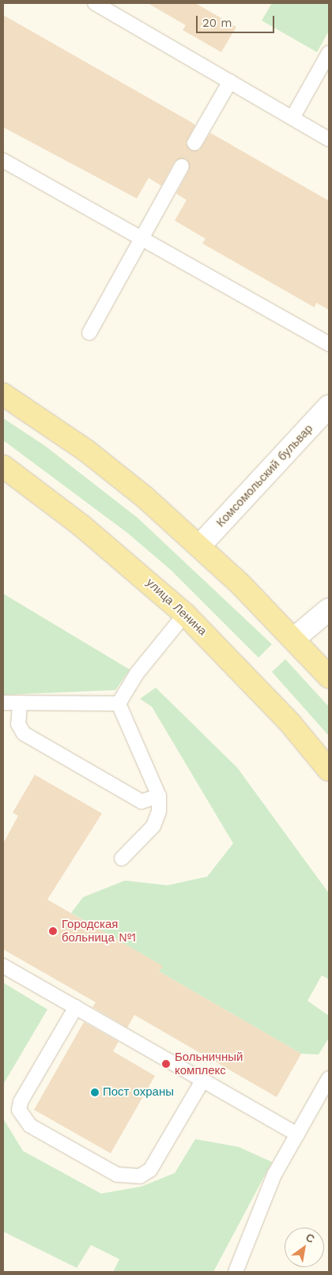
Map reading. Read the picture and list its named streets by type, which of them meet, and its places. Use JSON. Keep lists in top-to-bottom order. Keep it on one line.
{"streets":{"main road":["улица Ленина"],"street":["Комсомольский бульвар"]},"places":["Городская больница №1","Больничный комплекс","Пост охраны"],"scale_bar":"20 m","north":"top right"}
